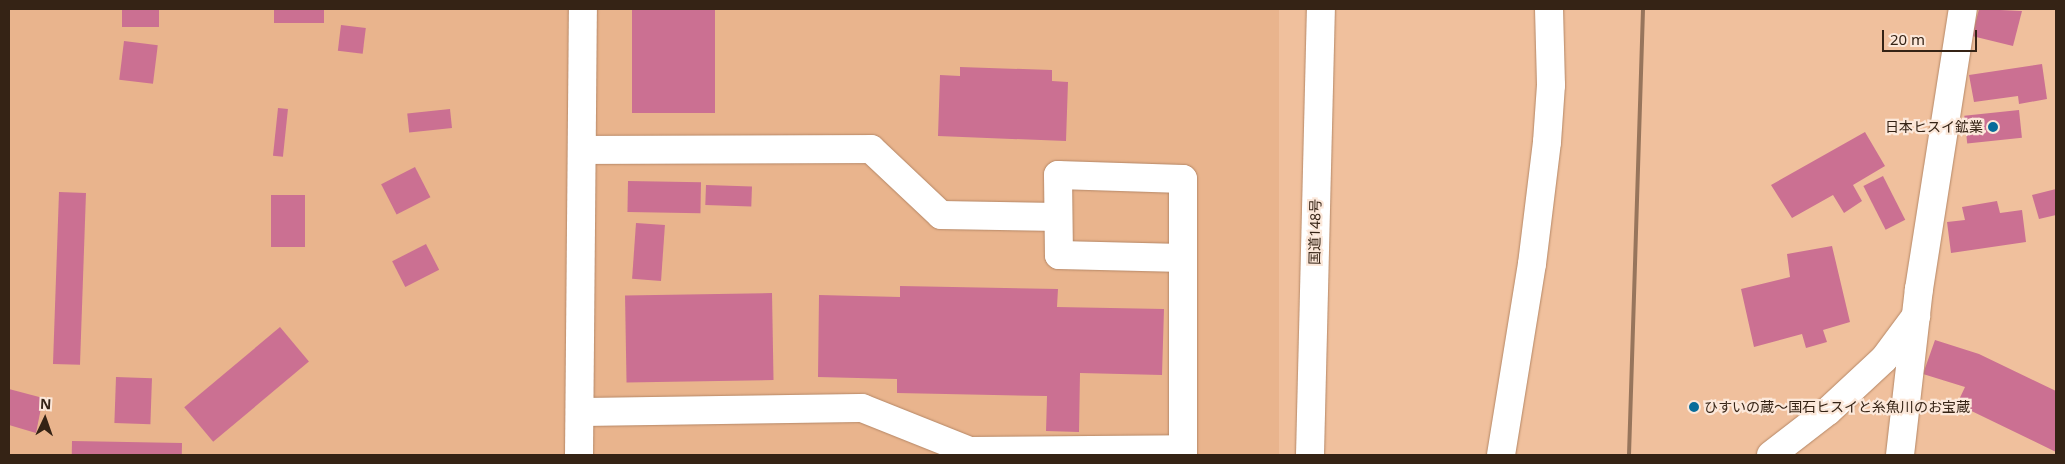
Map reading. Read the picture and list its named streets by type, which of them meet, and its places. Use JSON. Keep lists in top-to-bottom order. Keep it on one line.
{"streets":{"main road":["国道148号"]},"places":["日本ヒスイ鉱業","ひすいの蔵～国石ヒスイと糸魚川のお宝蔵"],"scale_bar":"20 m","north":"top"}
